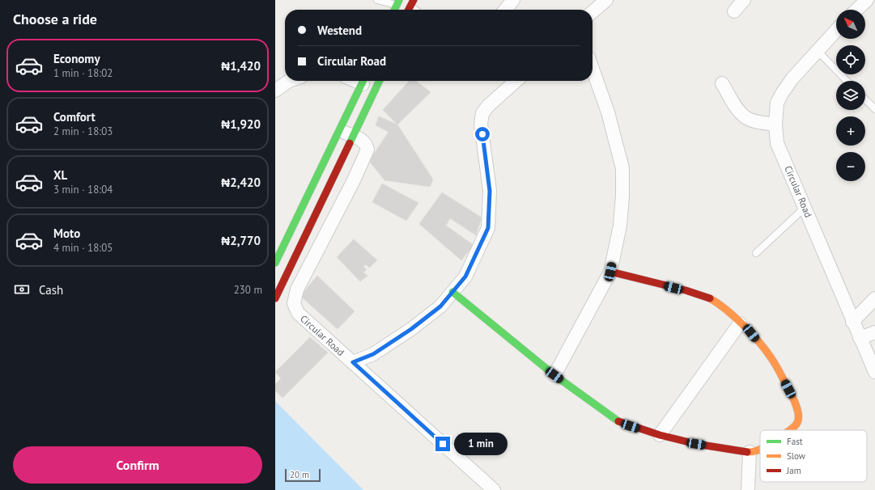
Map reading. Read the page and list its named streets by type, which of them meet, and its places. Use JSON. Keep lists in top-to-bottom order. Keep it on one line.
{"streets":{"street":["Circular Road"]},"legend":["Fast","Slow","Jam"],"scale_bar":"20 m","north":"top left","page":{"heading":"Choose a ride","map_buttons":["+","−"],"banner":["Westend","Circular Road"],"list":[{"name":"Economy","note":"1 min · 18:02","value":"₦1,420"},{"name":"Comfort","note":"2 min · 18:03","value":"₦1,920"},{"name":"XL","note":"3 min · 18:04","value":"₦2,420"},{"name":"Moto","note":"4 min · 18:05","value":"₦2,770"}],"pay":["Cash","230 m"],"bubble":"1 min","buttons":"Confirm","scale":"20 m"}}
